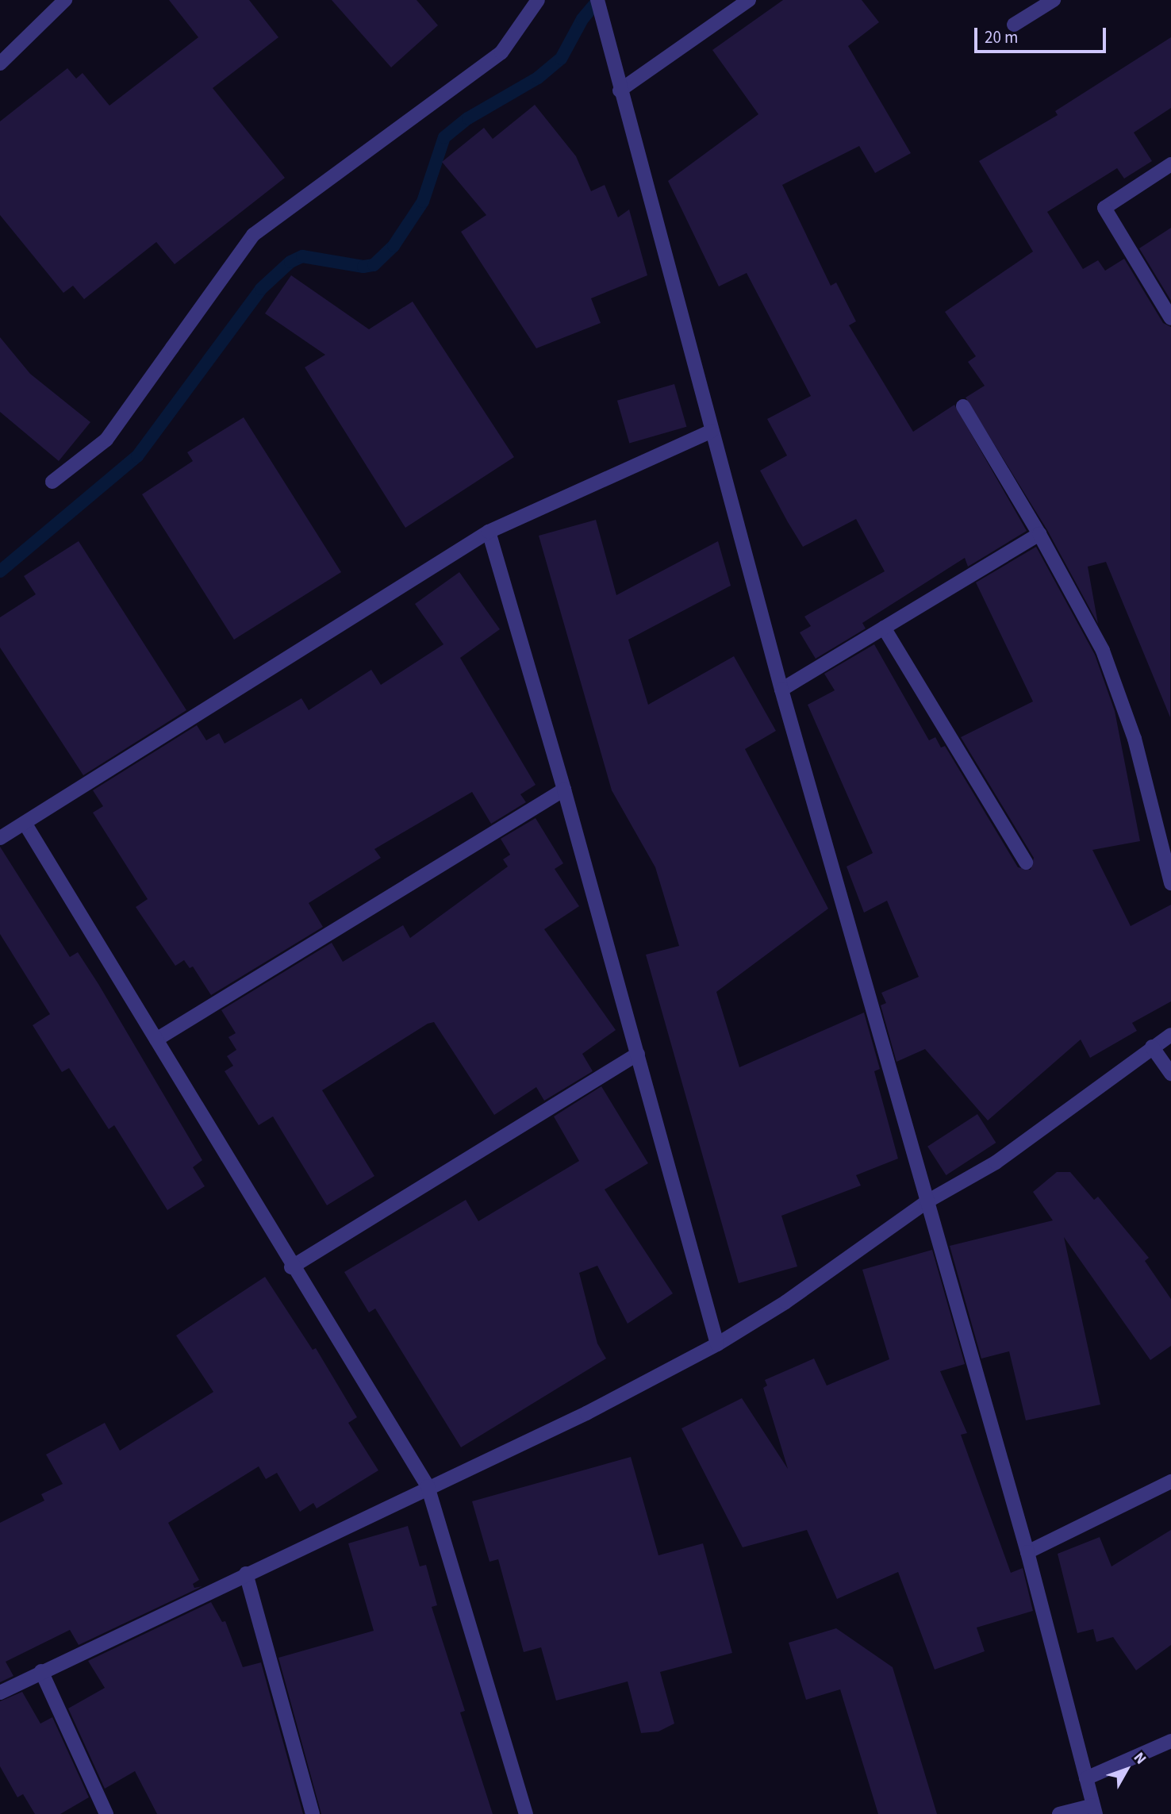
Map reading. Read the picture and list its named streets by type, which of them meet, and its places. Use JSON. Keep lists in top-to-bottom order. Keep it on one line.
{"scale_bar":"20 m","north":"top right"}
